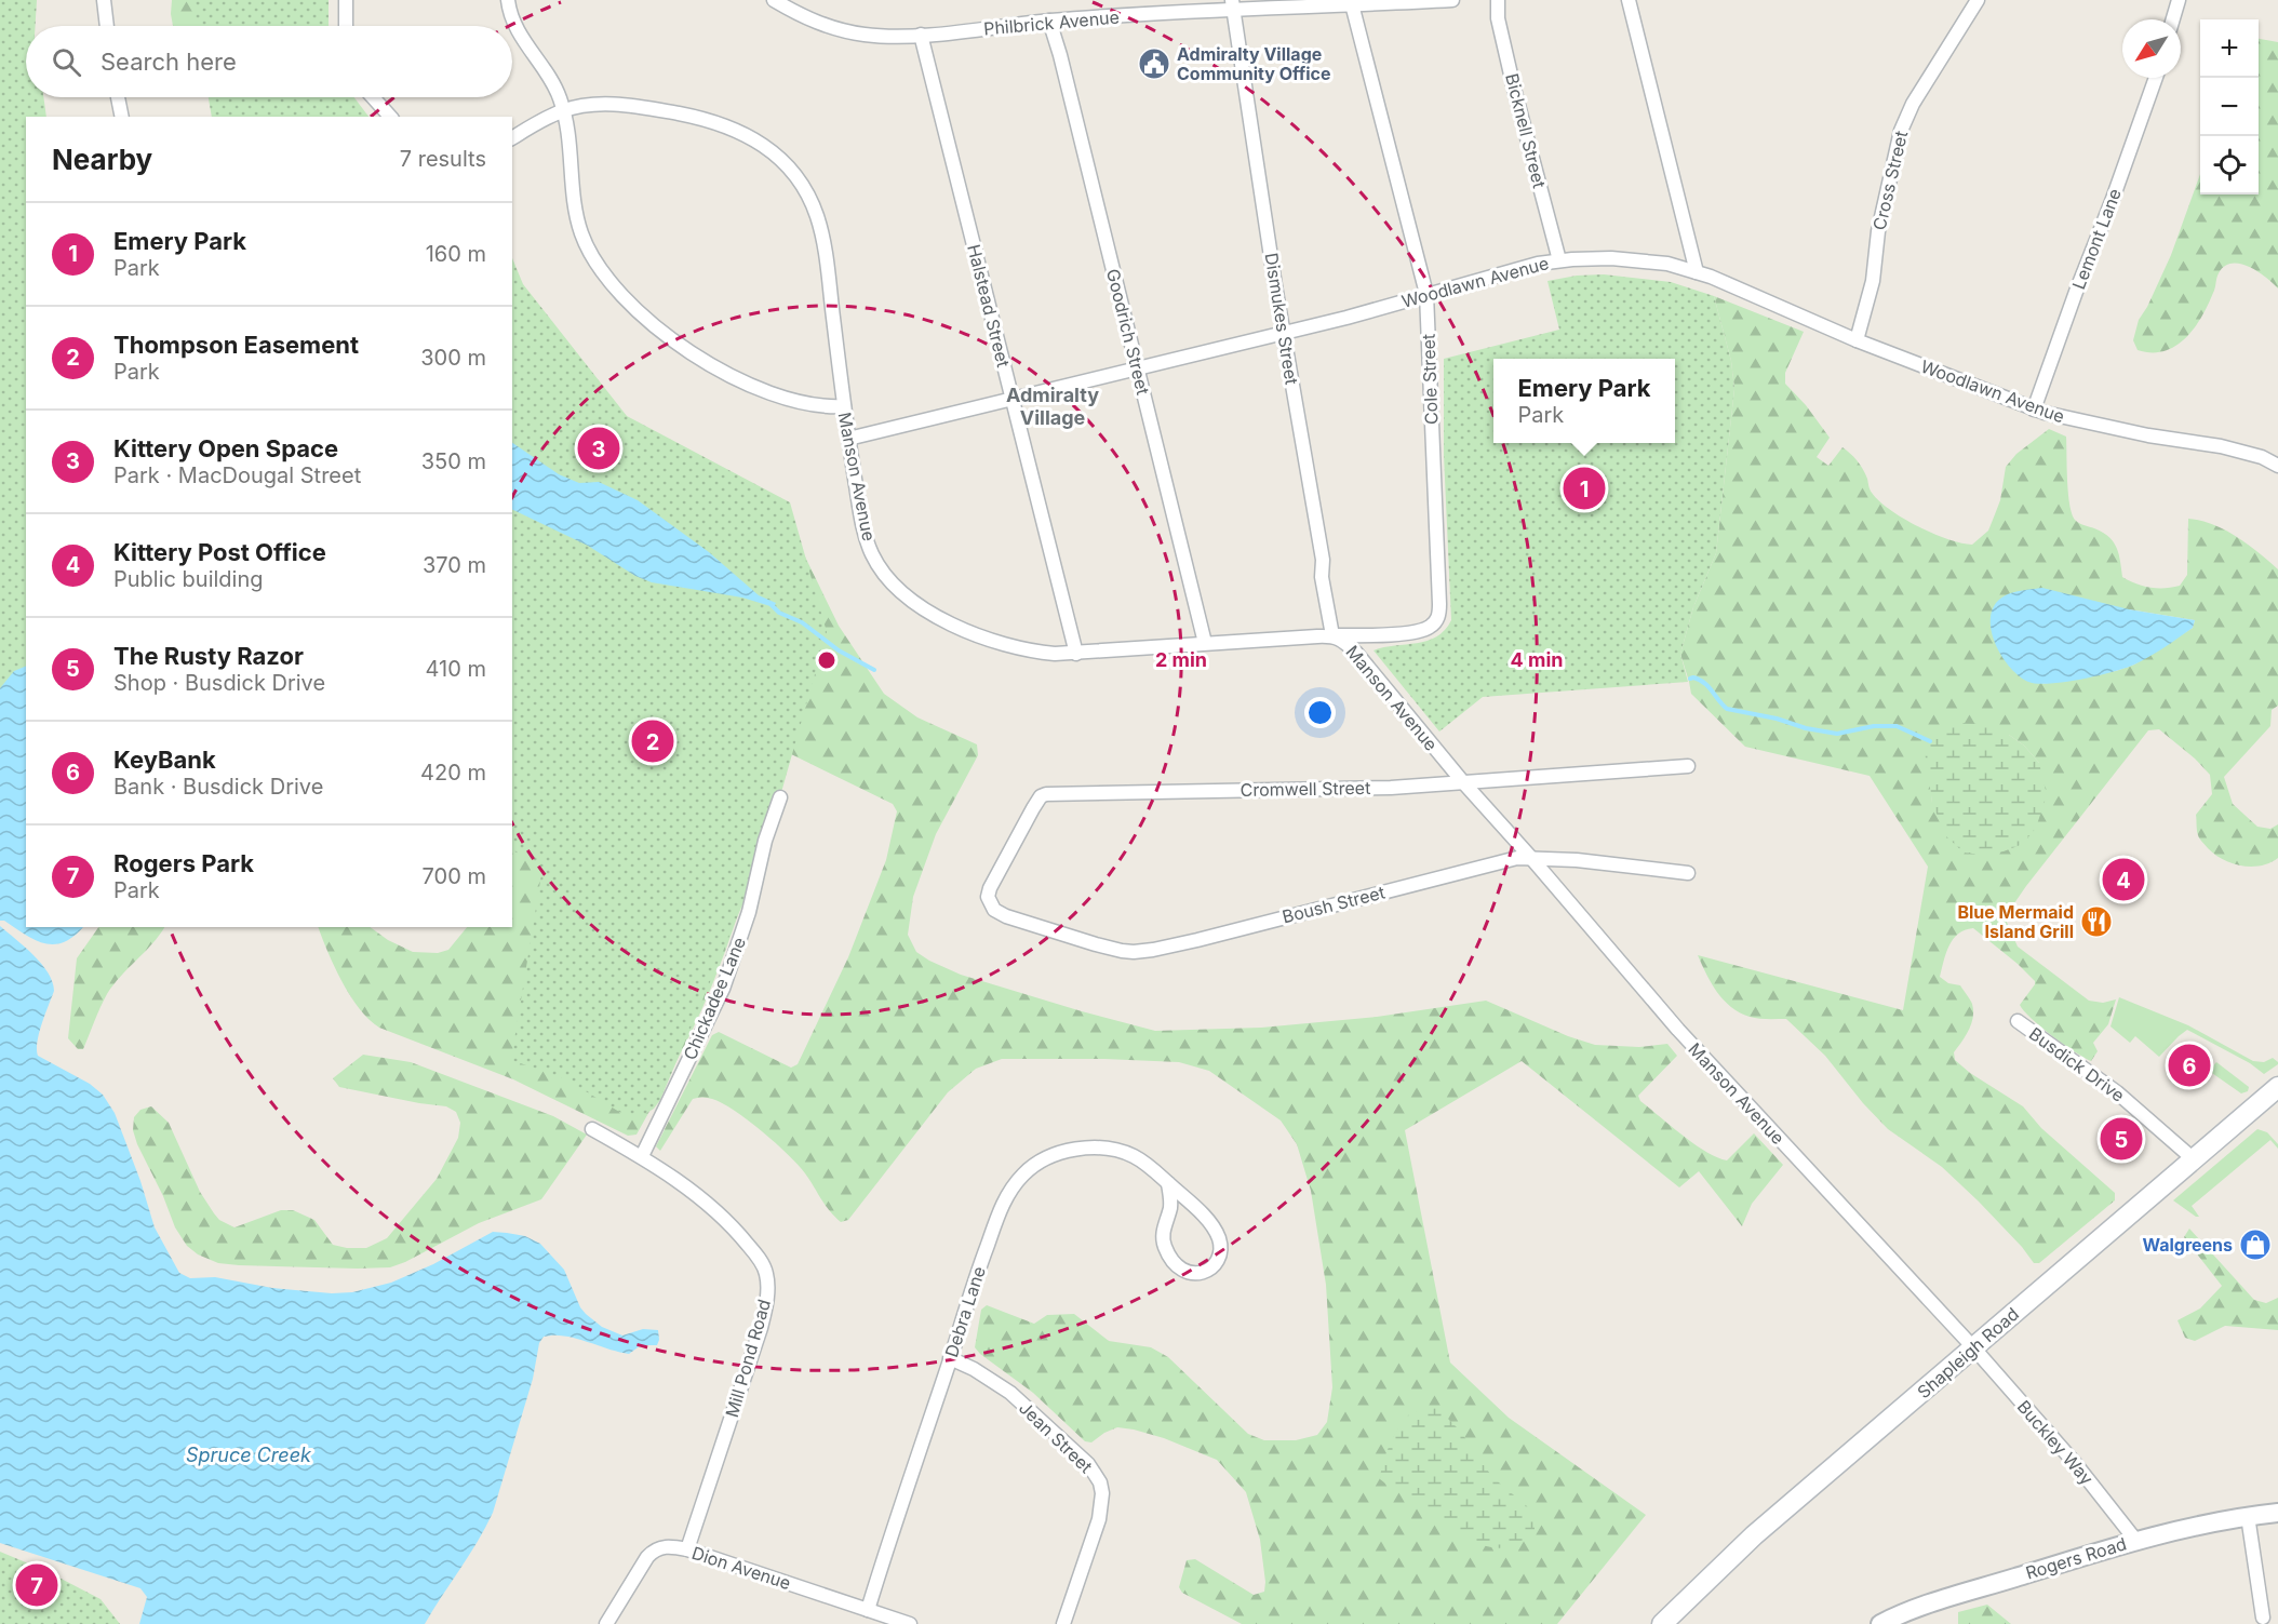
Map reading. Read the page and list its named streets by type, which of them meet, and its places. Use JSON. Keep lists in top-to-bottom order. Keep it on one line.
{"streets":{"main road":["Shapleigh Road"],"street":["Philbrick Avenue","Bicknell Street","Cross Street","Lemont Lane","Woodlawn Avenue","Halstead Street","Dismukes Street","Goodrich Street","Cole Street","Manson Avenue","Cromwell Street","Boush Street","Chickadee Lane","Busdick Drive","Debra Lane","Mill Pond Road","Jean Street","Buckley Way","Rogers Road","Dion Avenue"]},"crossings":[["Philbrick Avenue","Halstead Street"],["Philbrick Avenue","Dismukes Street"],["Philbrick Avenue","Goodrich Street"],["Philbrick Avenue","Cole Street"],["Bicknell Street","Woodlawn Avenue"],["Cross Street","Woodlawn Avenue"],["Lemont Lane","Woodlawn Avenue"],["Woodlawn Avenue","Halstead Street"],["Woodlawn Avenue","Dismukes Street"],["Woodlawn Avenue","Goodrich Street"],["Woodlawn Avenue","Cole Street"],["Woodlawn Avenue","Manson Avenue"],["Halstead Street","Manson Avenue"],["Dismukes Street","Cole Street"],["Dismukes Street","Manson Avenue"],["Goodrich Street","Manson Avenue"],["Cole Street","Manson Avenue"],["Manson Avenue","Cromwell Street"],["Manson Avenue","Boush Street"],["Manson Avenue","Shapleigh Road"],["Manson Avenue","Buckley Way"],["Cromwell Street","Boush Street"],["Chickadee Lane","Mill Pond Road"],["Busdick Drive","Shapleigh Road"],["Debra Lane","Jean Street"],["Debra Lane","Dion Avenue"],["Shapleigh Road","Buckley Way"],["Mill Pond Road","Dion Avenue"],["Buckley Way","Rogers Road"]],"districts":["Admiralty Village"],"water":["Spruce Creek"],"places":{"public building":["Admiralty Village Community Office"],"restaurant":["Blue Mermaid Island Grill"],"shop":["Walgreens"]},"north":"bottom left","page":{"map_buttons":["+","−"],"search":"Search here","heading":["Nearby","7 results"],"list":[{"mark":"1","name":"Emery Park","note":"Park","value":"160 m"},{"mark":"2","name":"Thompson Easement","note":"Park","value":"300 m"},{"mark":"3","name":"Kittery Open Space","note":"Park · MacDougal Street","value":"350 m"},{"mark":"4","name":"Kittery Post Office","note":"Public building","value":"370 m"},{"mark":"5","name":"The Rusty Razor","note":"Shop · Busdick Drive","value":"410 m"},{"mark":"6","name":"KeyBank","note":"Bank · Busdick Drive","value":"420 m"},{"mark":"7","name":"Rogers Park","note":"Park","value":"700 m"}],"popup":["Emery Park","Park"],"pins":["3","1","2","4","6","5","7"]},"rings":["2 min","4 min"]}
